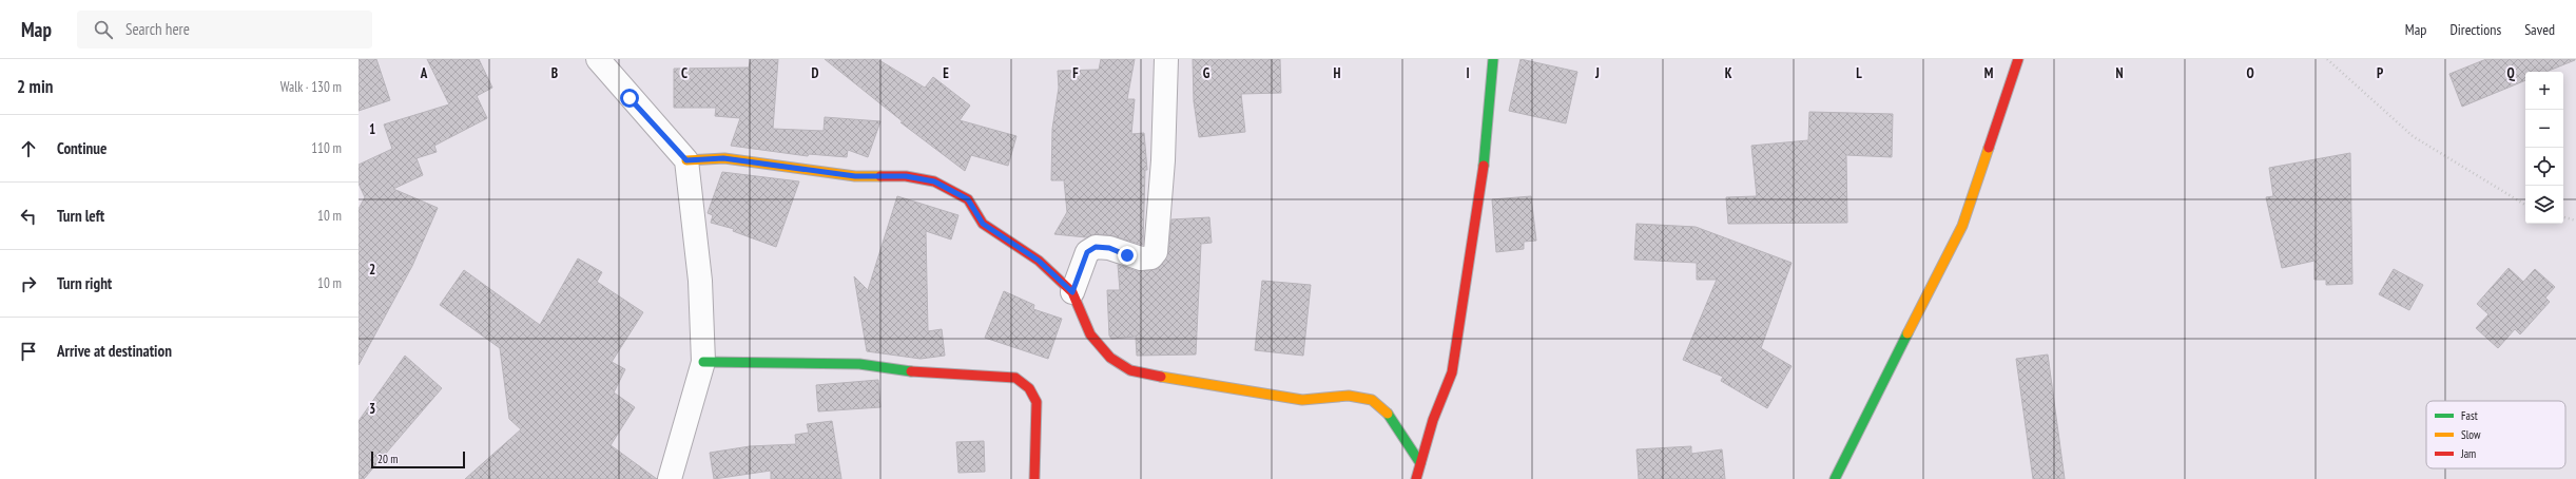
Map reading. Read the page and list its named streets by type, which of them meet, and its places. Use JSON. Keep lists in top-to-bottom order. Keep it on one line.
{"legend":["Fast","Slow","Jam"],"scale_bar":"20 m","page":{"header":"Map","search":"Search here","nav":["Map","Directions","Saved"],"heading":["2 min","Walk · 130 m"],"map_buttons":["+","−"],"list":[["Continue","110 m"],["Turn left","10 m"],["Turn right","10 m"],"Arrive at destination"],"scale":"20 m"},"grid":{"columns":["A","B","C","D","E","F","G","H","I","J","K","L","M","N","O","P","Q"],"rows":["1","2","3"]}}
